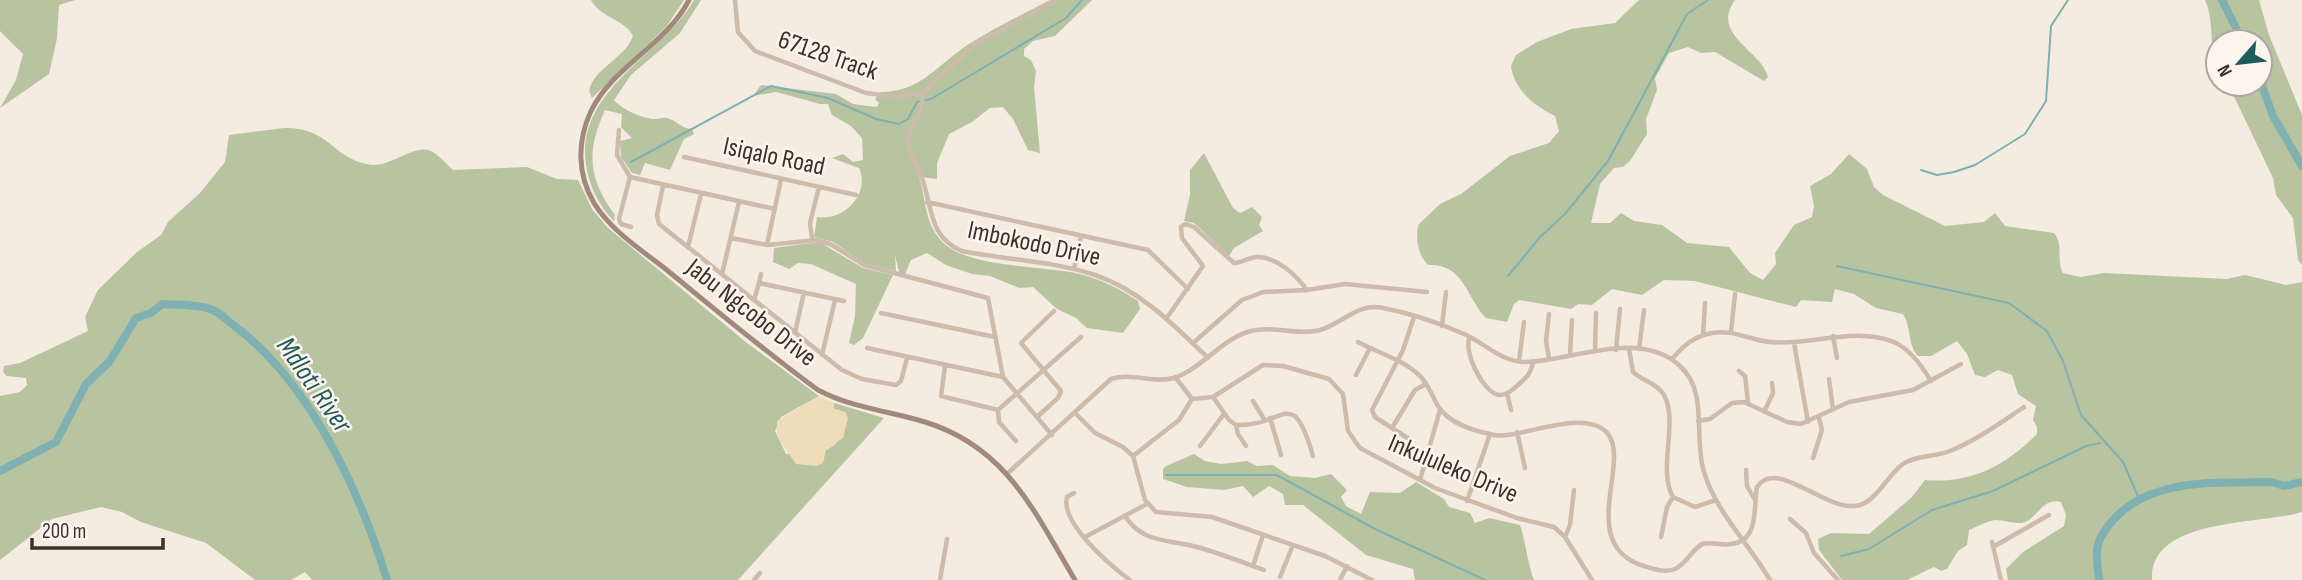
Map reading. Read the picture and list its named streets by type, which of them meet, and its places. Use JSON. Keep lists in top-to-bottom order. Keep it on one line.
{"streets":{"main road":["Jabu Ngcobo Drive"],"street":["67128 Track","Isiqalo Road","Imbokodo Drive","Inkululeko Drive"]},"crossings":[["67128 Track","Imbokodo Drive"]],"water":["Mdloti River"],"scale_bar":"200 m","north":"bottom left"}
